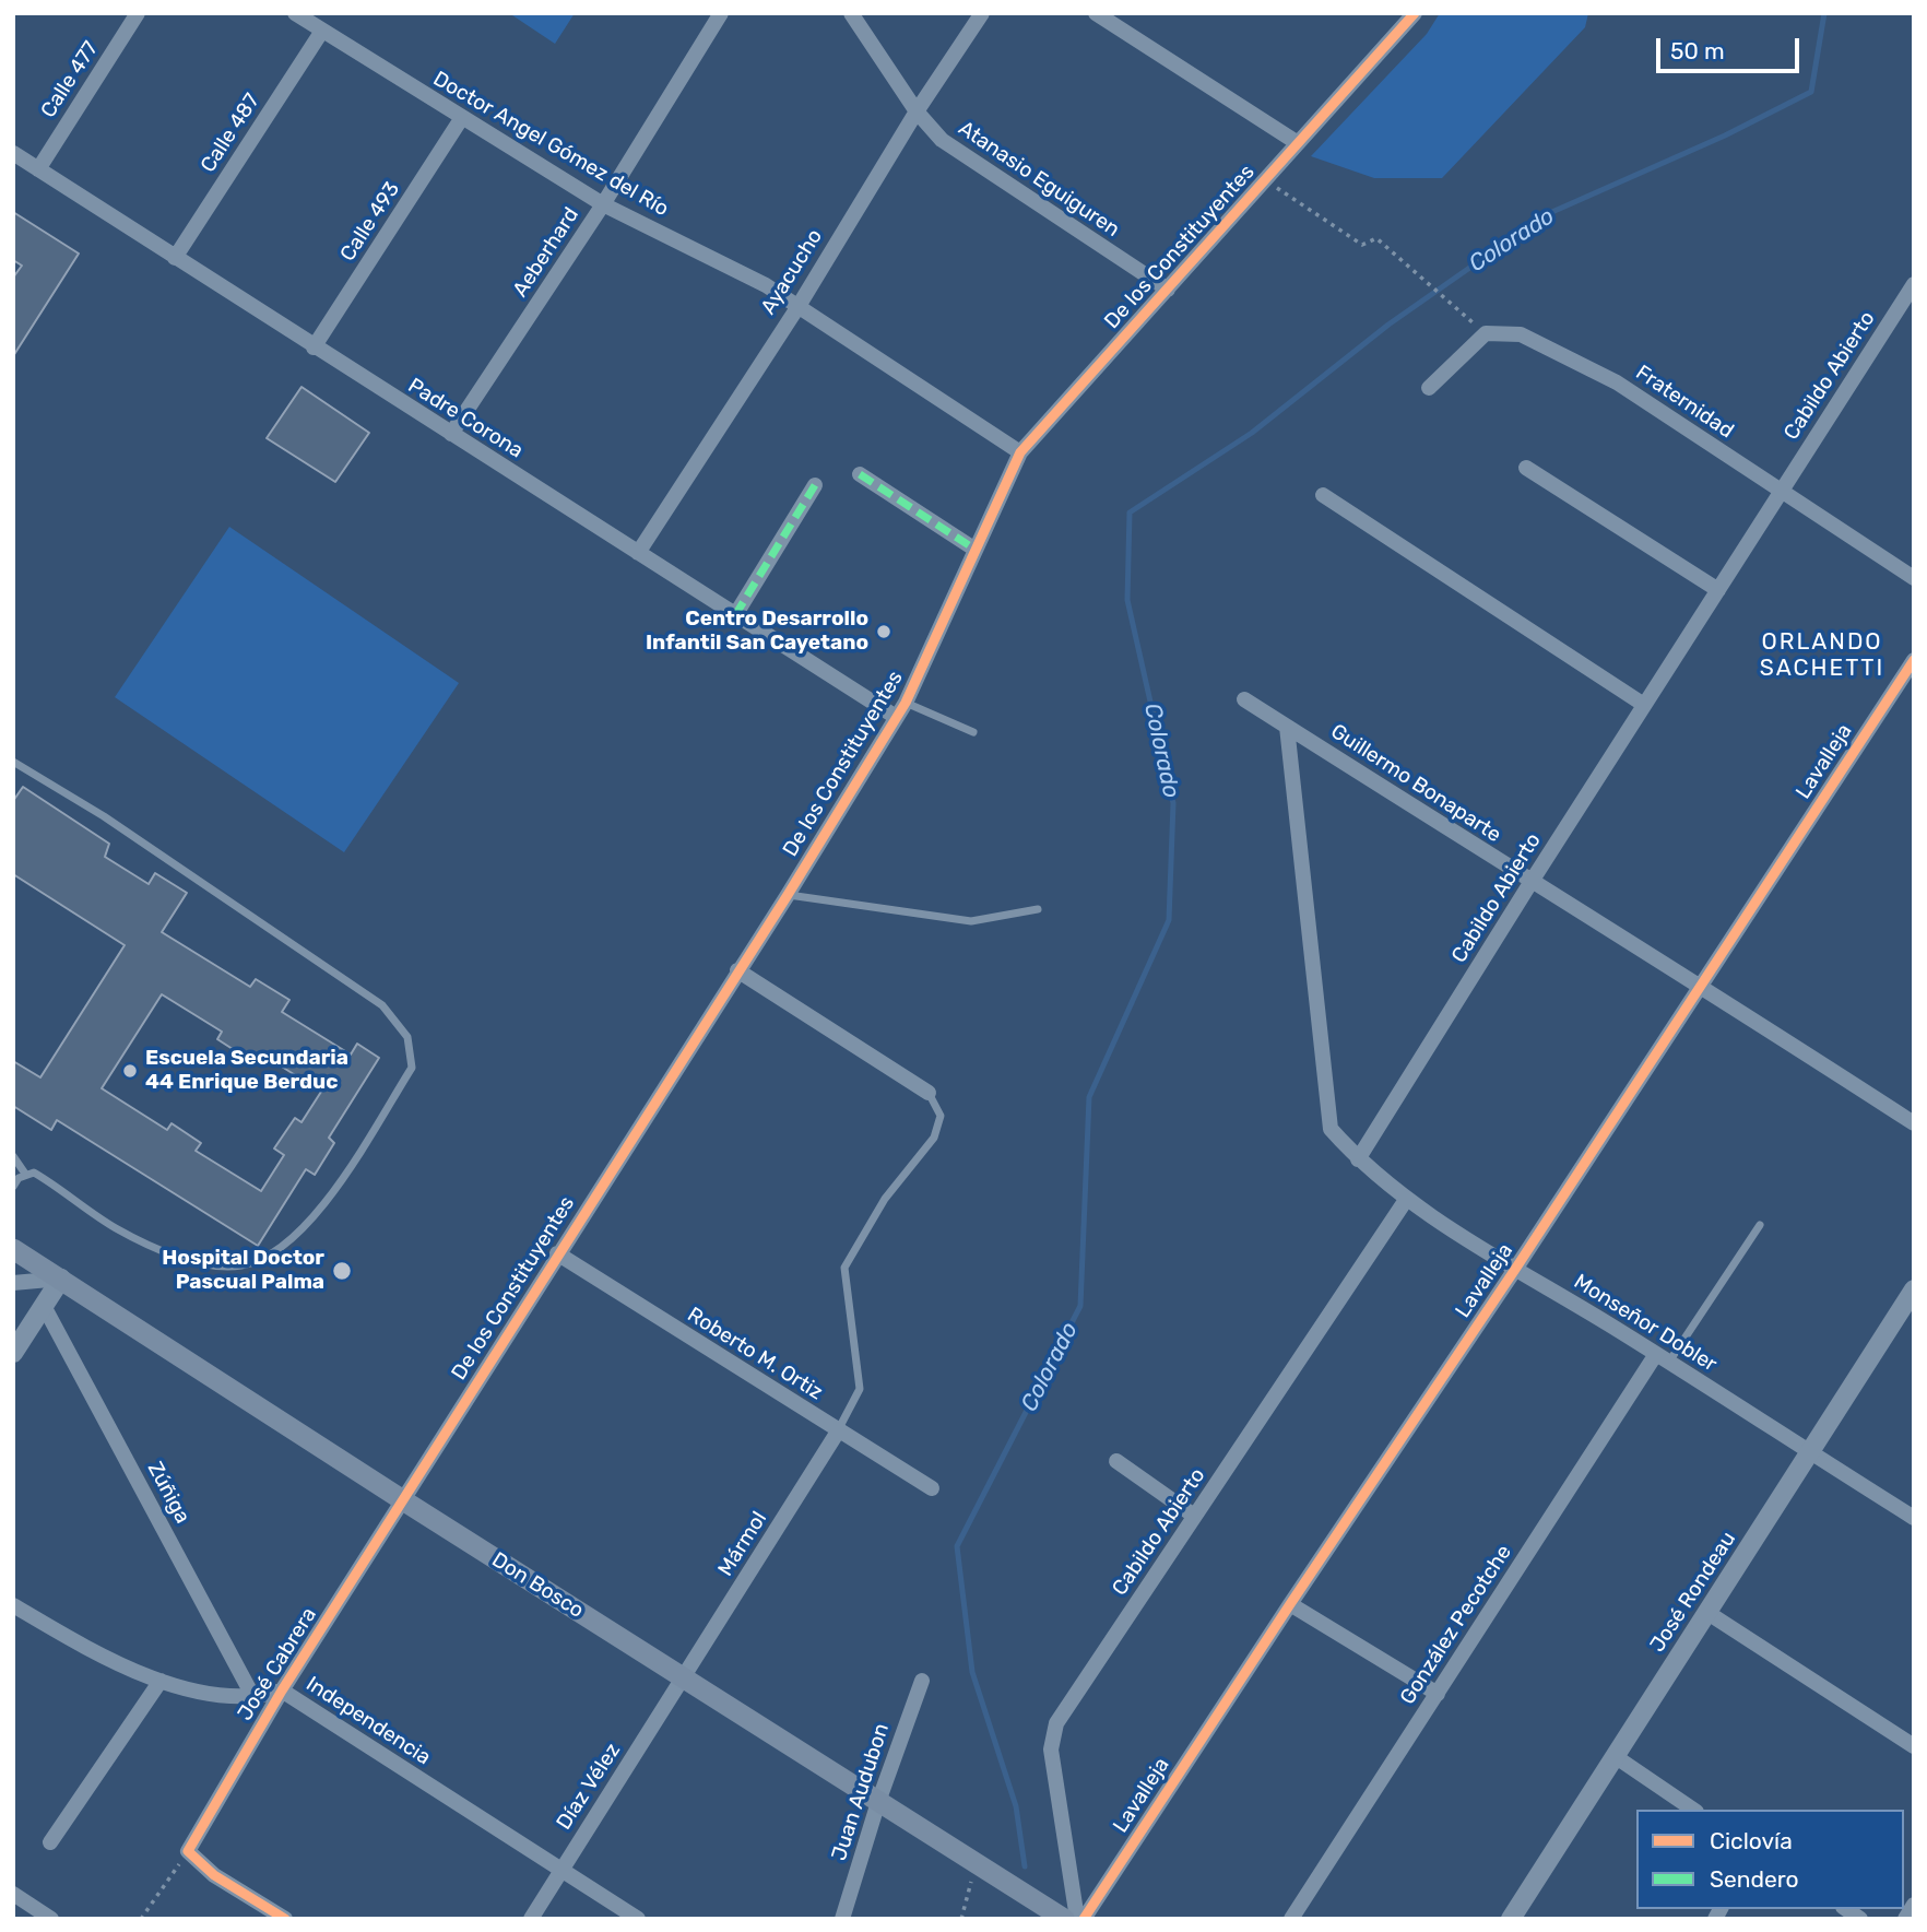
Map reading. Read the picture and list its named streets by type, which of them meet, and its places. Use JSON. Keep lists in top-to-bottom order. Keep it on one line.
{"streets":{"main road":["Don Bosco"],"street":["Calle 477","Calle 487","Doctor Angel Gómez del Río","Atanasio Eguiguren","Calle 493","De los Constituyentes","Aeberhard","Ayacucho","Cabildo Abierto","Fraternidad","Padre Corona","Lavalleja","Guillermo Bonaparte","Monseñor Dobler","Roberto M. Ortiz","Zúñiga","Mármol","José Rondeau","González Pecotche","José Cabrera","Independencia","Díaz Vélez","Juan Audubon"]},"crossings":[["Calle 477","Padre Corona"],["Calle 487","Doctor Angel Gómez del Río"],["Calle 487","Padre Corona"],["Doctor Angel Gómez del Río","Calle 493"],["Doctor Angel Gómez del Río","De los Constituyentes"],["Doctor Angel Gómez del Río","Aeberhard"],["Doctor Angel Gómez del Río","Ayacucho"],["Atanasio Eguiguren","De los Constituyentes"],["Atanasio Eguiguren","Ayacucho"],["Calle 493","Padre Corona"],["De los Constituyentes","Padre Corona"],["De los Constituyentes","Roberto M. Ortiz"],["De los Constituyentes","Don Bosco"],["De los Constituyentes","José Cabrera"],["Aeberhard","Padre Corona"],["Ayacucho","Padre Corona"],["Cabildo Abierto","Fraternidad"],["Cabildo Abierto","Guillermo Bonaparte"],["Cabildo Abierto","Monseñor Dobler"],["Lavalleja","Guillermo Bonaparte"],["Lavalleja","Monseñor Dobler"],["Monseñor Dobler","José Rondeau"],["Monseñor Dobler","González Pecotche"],["Roberto M. Ortiz","Mármol"],["Zúñiga","Independencia"],["Mármol","Don Bosco"],["Mármol","Díaz Vélez"],["Don Bosco","José Cabrera"],["Don Bosco","Díaz Vélez"],["Don Bosco","Juan Audubon"],["José Cabrera","Independencia"],["Independencia","Díaz Vélez"]],"districts":["ORLANDO SACHETTI"],"water":["Colorado"],"places":["Centro Desarrollo Infantil San Cayetano","Escuela Secundaria 44 Enrique Berduc","Hospital Doctor Pascual Palma"],"legend":["Ciclovía","Sendero"],"scale_bar":"50 m"}
